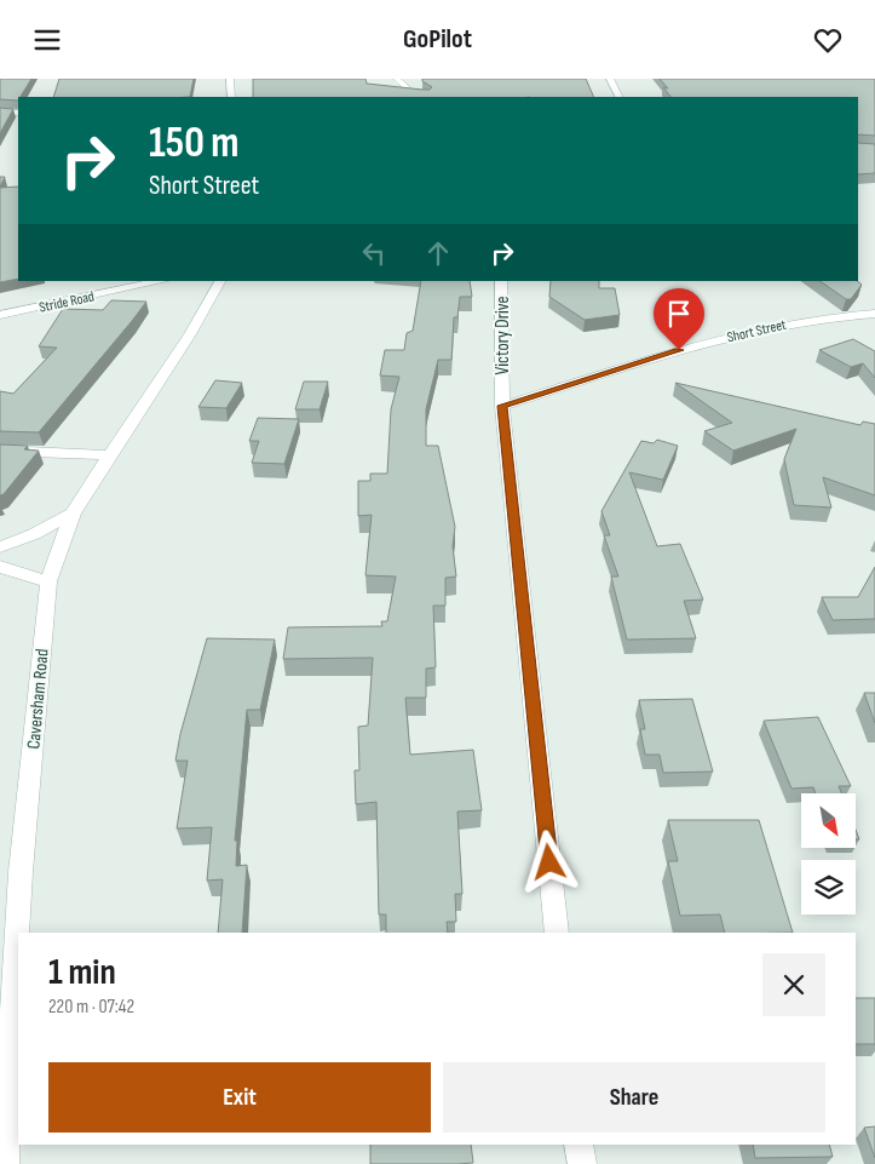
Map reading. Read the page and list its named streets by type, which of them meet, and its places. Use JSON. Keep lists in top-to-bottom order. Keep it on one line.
{"streets":{"street":["Stride Road","Short Street","Victory Drive","Caversham Road"]},"crossings":[["Short Street","Victory Drive"]],"north":"bottom right","page":{"header":"GoPilot","turn":["150 m","Short Street"],"heading":["1 min","220 m · 07:42"],"buttons":["Exit","Share"]}}
